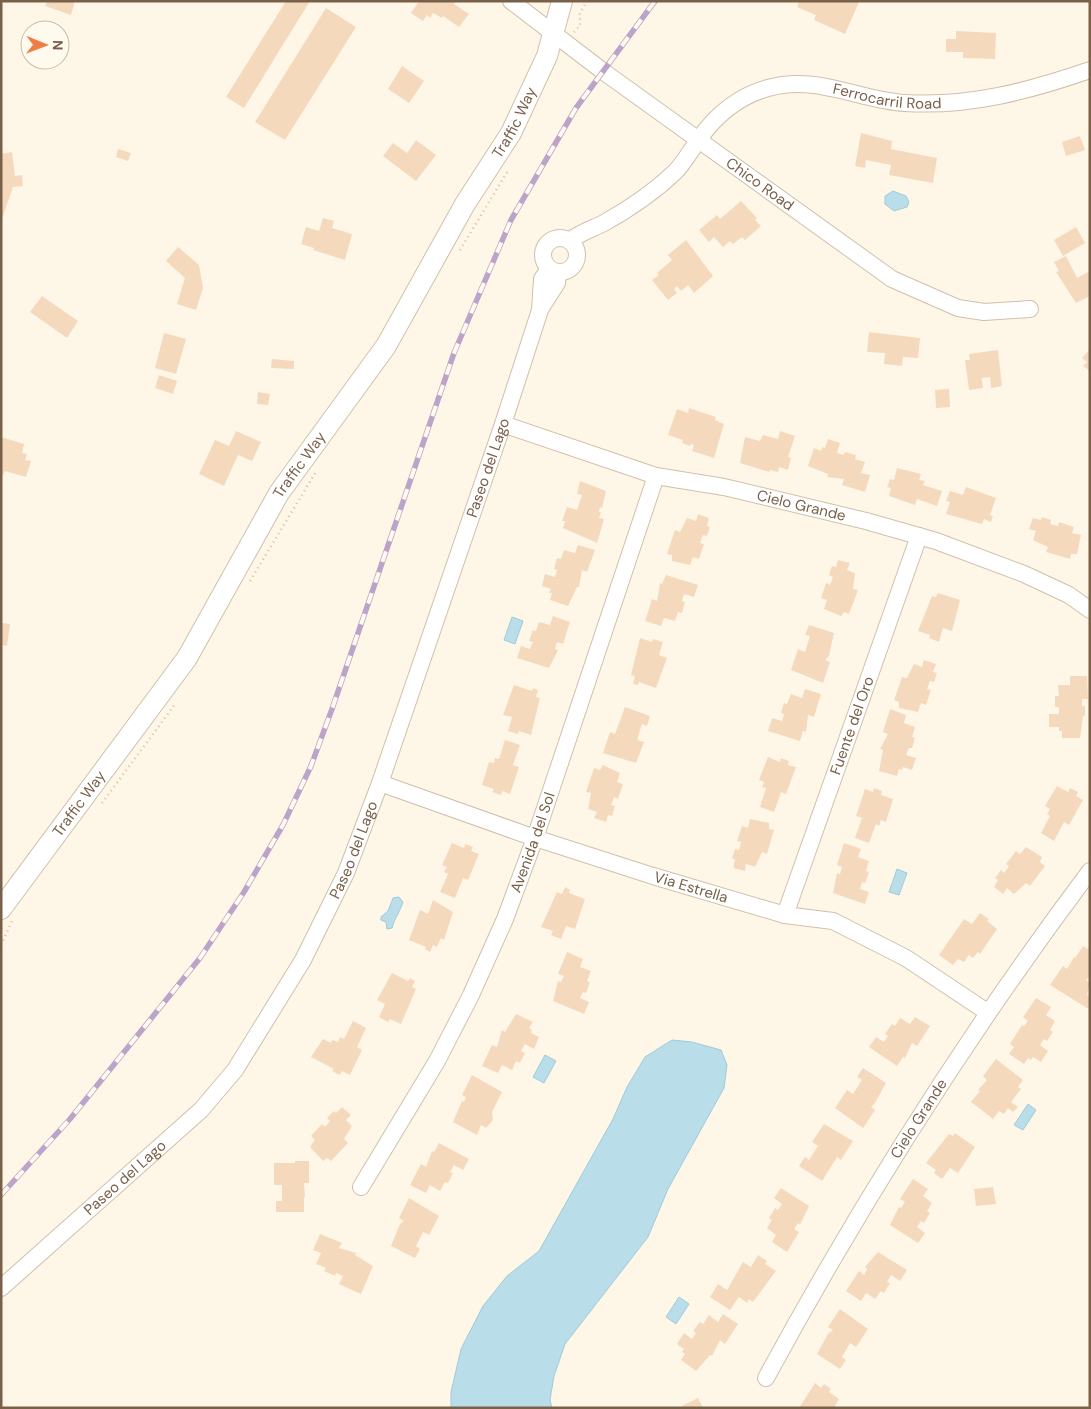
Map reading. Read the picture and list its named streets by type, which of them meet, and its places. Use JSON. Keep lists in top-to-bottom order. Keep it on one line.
{"streets":{"street":["Ferrocarril Road","Traffic Way","Chico Road","Paseo del Lago","Cielo Grande","Fuente del Oro","Avenida del Sol","Via Estrella"]},"crossings":[["Ferrocarril Road","Chico Road"],["Traffic Way","Chico Road"],["Paseo del Lago","Cielo Grande"],["Paseo del Lago","Via Estrella"],["Cielo Grande","Fuente del Oro"],["Cielo Grande","Avenida del Sol"],["Cielo Grande","Via Estrella"],["Fuente del Oro","Via Estrella"],["Avenida del Sol","Via Estrella"]],"north":"right"}
